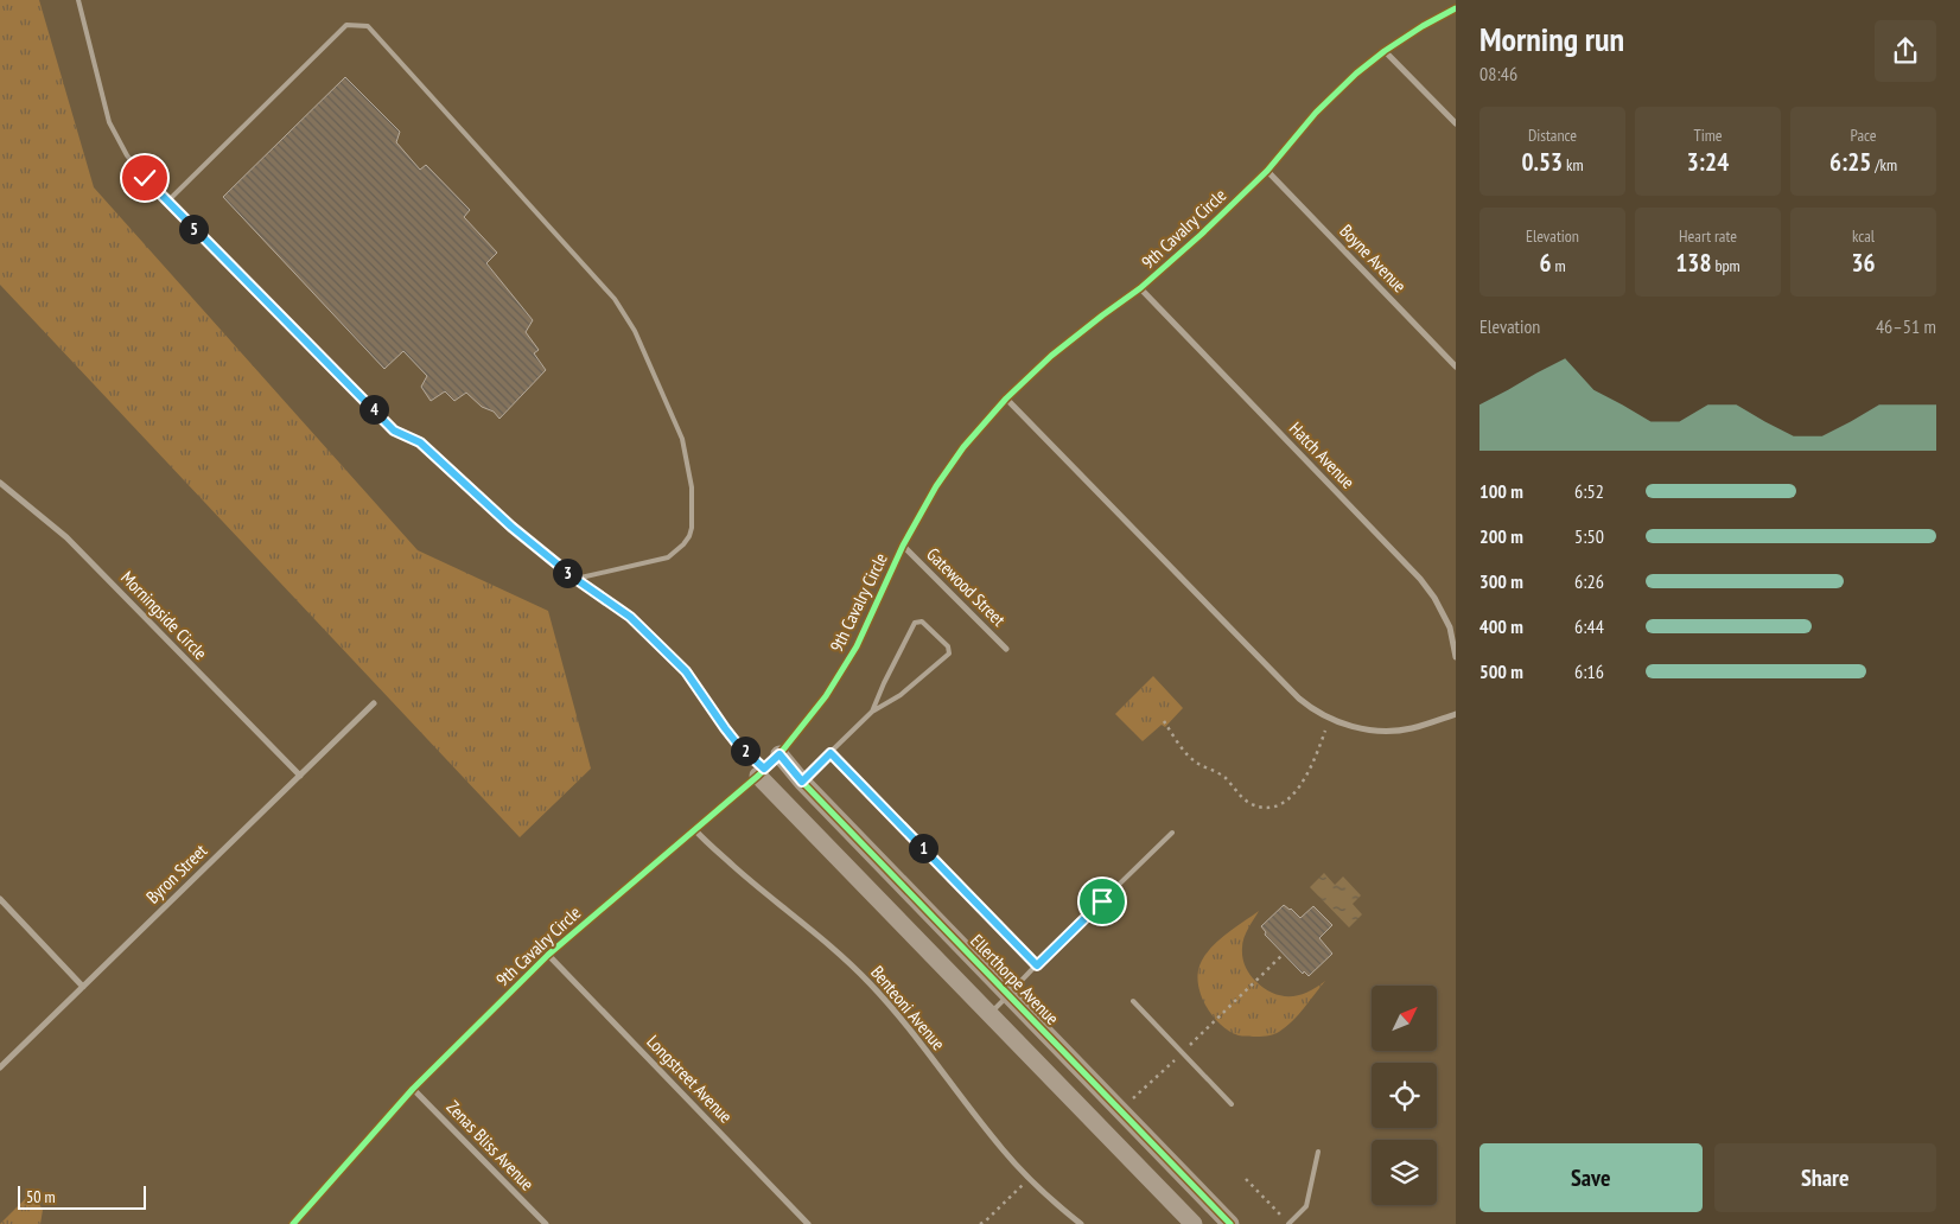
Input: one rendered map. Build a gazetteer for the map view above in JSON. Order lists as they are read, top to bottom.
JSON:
{
  "streets": {
    "street": [
      "9th Cavalry Circle",
      "Boyne Avenue",
      "Hatch Avenue",
      "Gatewood Street",
      "Morningside Circle",
      "Byron Street",
      "Ellerthorpe Avenue",
      "Benteoni Avenue",
      "Longstreet Avenue",
      "Zenas Bliss Avenue"
    ]
  },
  "crossings": [
    ["9th Cavalry Circle", "Boyne Avenue"],
    ["9th Cavalry Circle", "Hatch Avenue"],
    ["9th Cavalry Circle", "Gatewood Street"],
    ["9th Cavalry Circle", "Ellerthorpe Avenue"],
    ["9th Cavalry Circle", "Benteoni Avenue"],
    ["9th Cavalry Circle", "Longstreet Avenue"],
    ["9th Cavalry Circle", "Zenas Bliss Avenue"],
    ["Morningside Circle", "Byron Street"]
  ],
  "scale_bar": "50 m",
  "north": "top right",
  "page": {
    "heading": ["Morning run", "08:46"],
    "stats": [
      ["Distance", "0.53 km"],
      ["Time", "3:24"],
      ["Pace", "6:25 /km"],
      ["Elevation", "6 m"],
      ["Heart rate", "138 bpm"],
      ["kcal", "36"]
    ],
    "pins": [
      "5",
      "4",
      "3",
      "2",
      "1"
    ],
    "chart": ["Elevation", "46–51 m"],
    "list": [
      {
        "name": "100 m",
        "note": "6:52"
      },
      {
        "name": "200 m",
        "note": "5:50"
      },
      {
        "name": "300 m",
        "note": "6:26"
      },
      {
        "name": "400 m",
        "note": "6:44"
      },
      {
        "name": "500 m",
        "note": "6:16"
      }
    ],
    "buttons": ["Save", "Share"],
    "scale": "50 m"
  }
}
